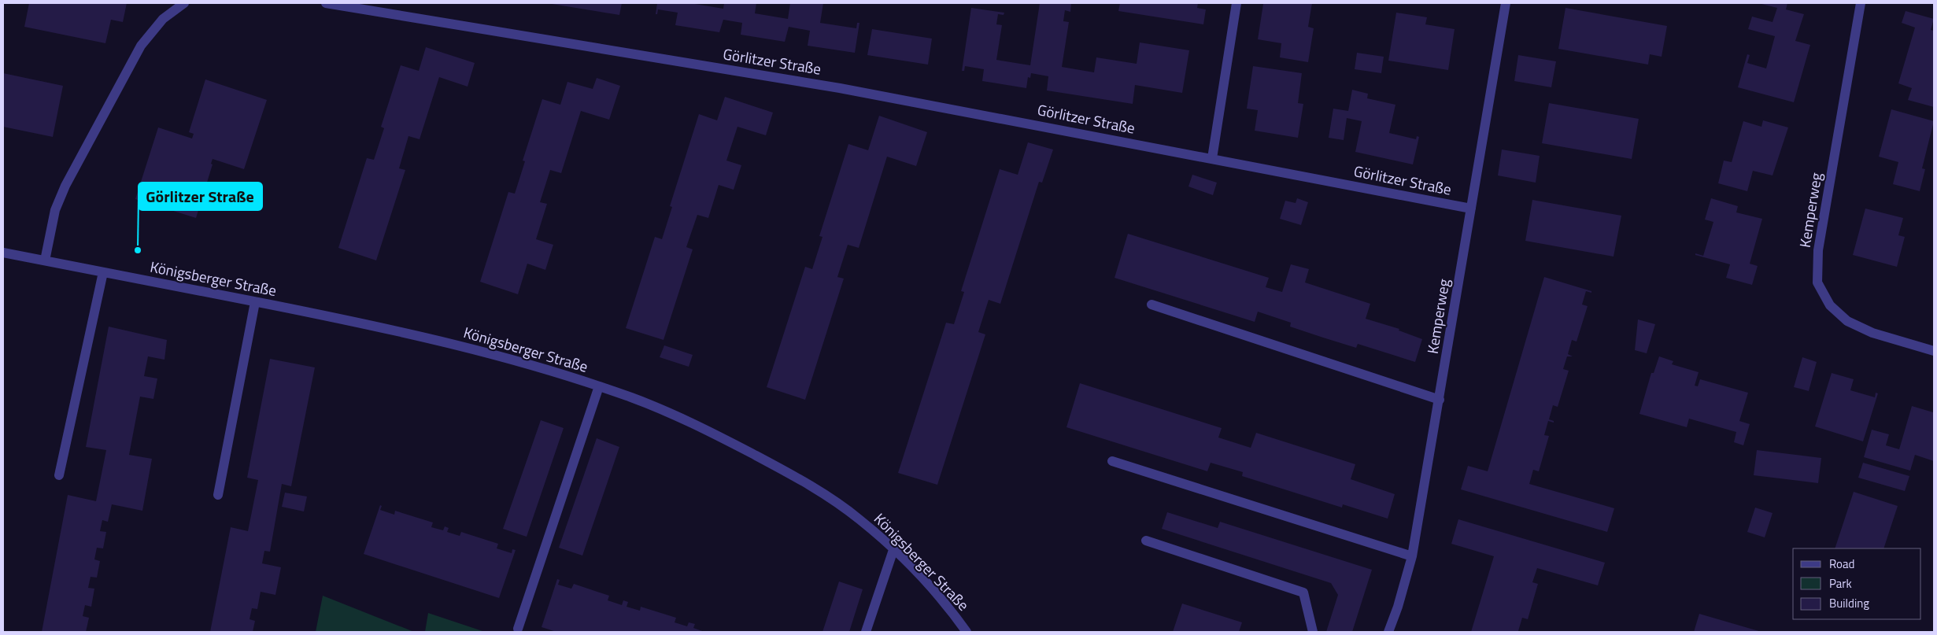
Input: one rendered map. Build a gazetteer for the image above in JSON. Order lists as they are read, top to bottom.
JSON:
{
  "streets": {
    "street": ["Görlitzer Straße", "Kemperweg", "Königsberger Straße"]
  },
  "crossings": [
    ["Görlitzer Straße", "Kemperweg"]
  ],
  "places": ["Görlitzer Straße"],
  "legend": ["Road", "Park", "Building"]
}
